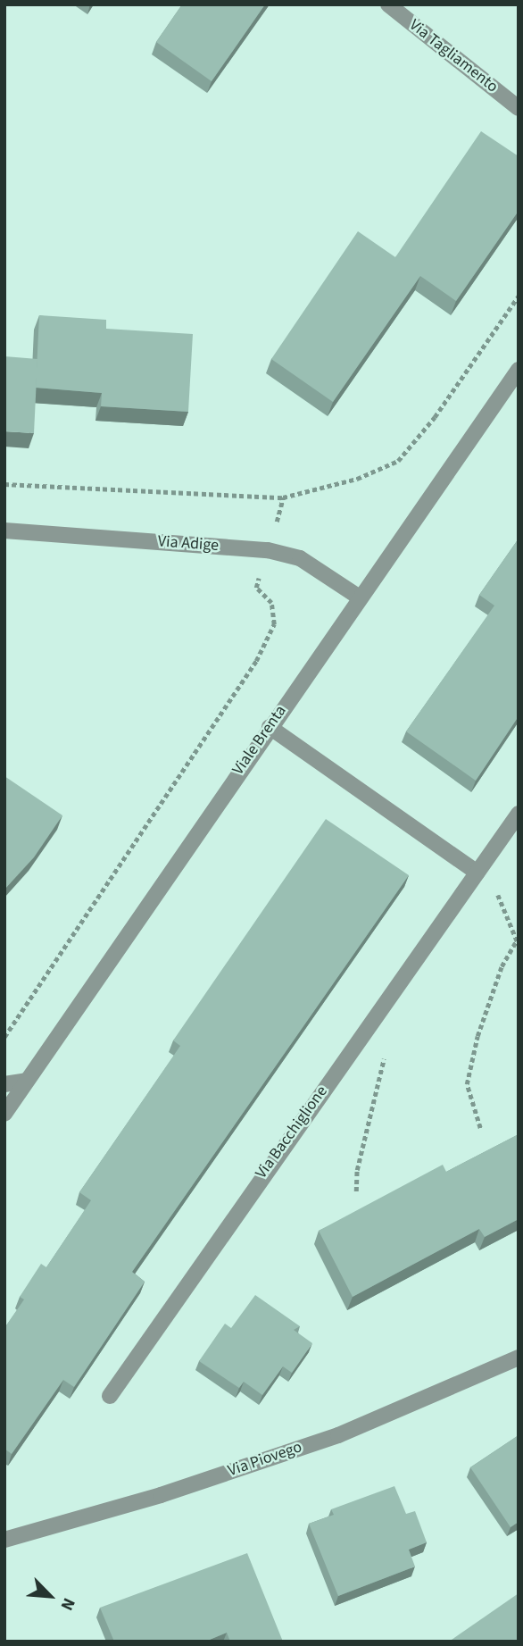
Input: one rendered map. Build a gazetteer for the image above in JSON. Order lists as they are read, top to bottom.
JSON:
{
  "streets": {
    "street": [
      "Via Tagliamento",
      "Via Adige",
      "Viale Brenta",
      "Via Bacchiglione",
      "Via Piovego"
    ]
  },
  "crossings": [
    ["Via Adige", "Viale Brenta"]
  ],
  "north": "bottom right"
}
